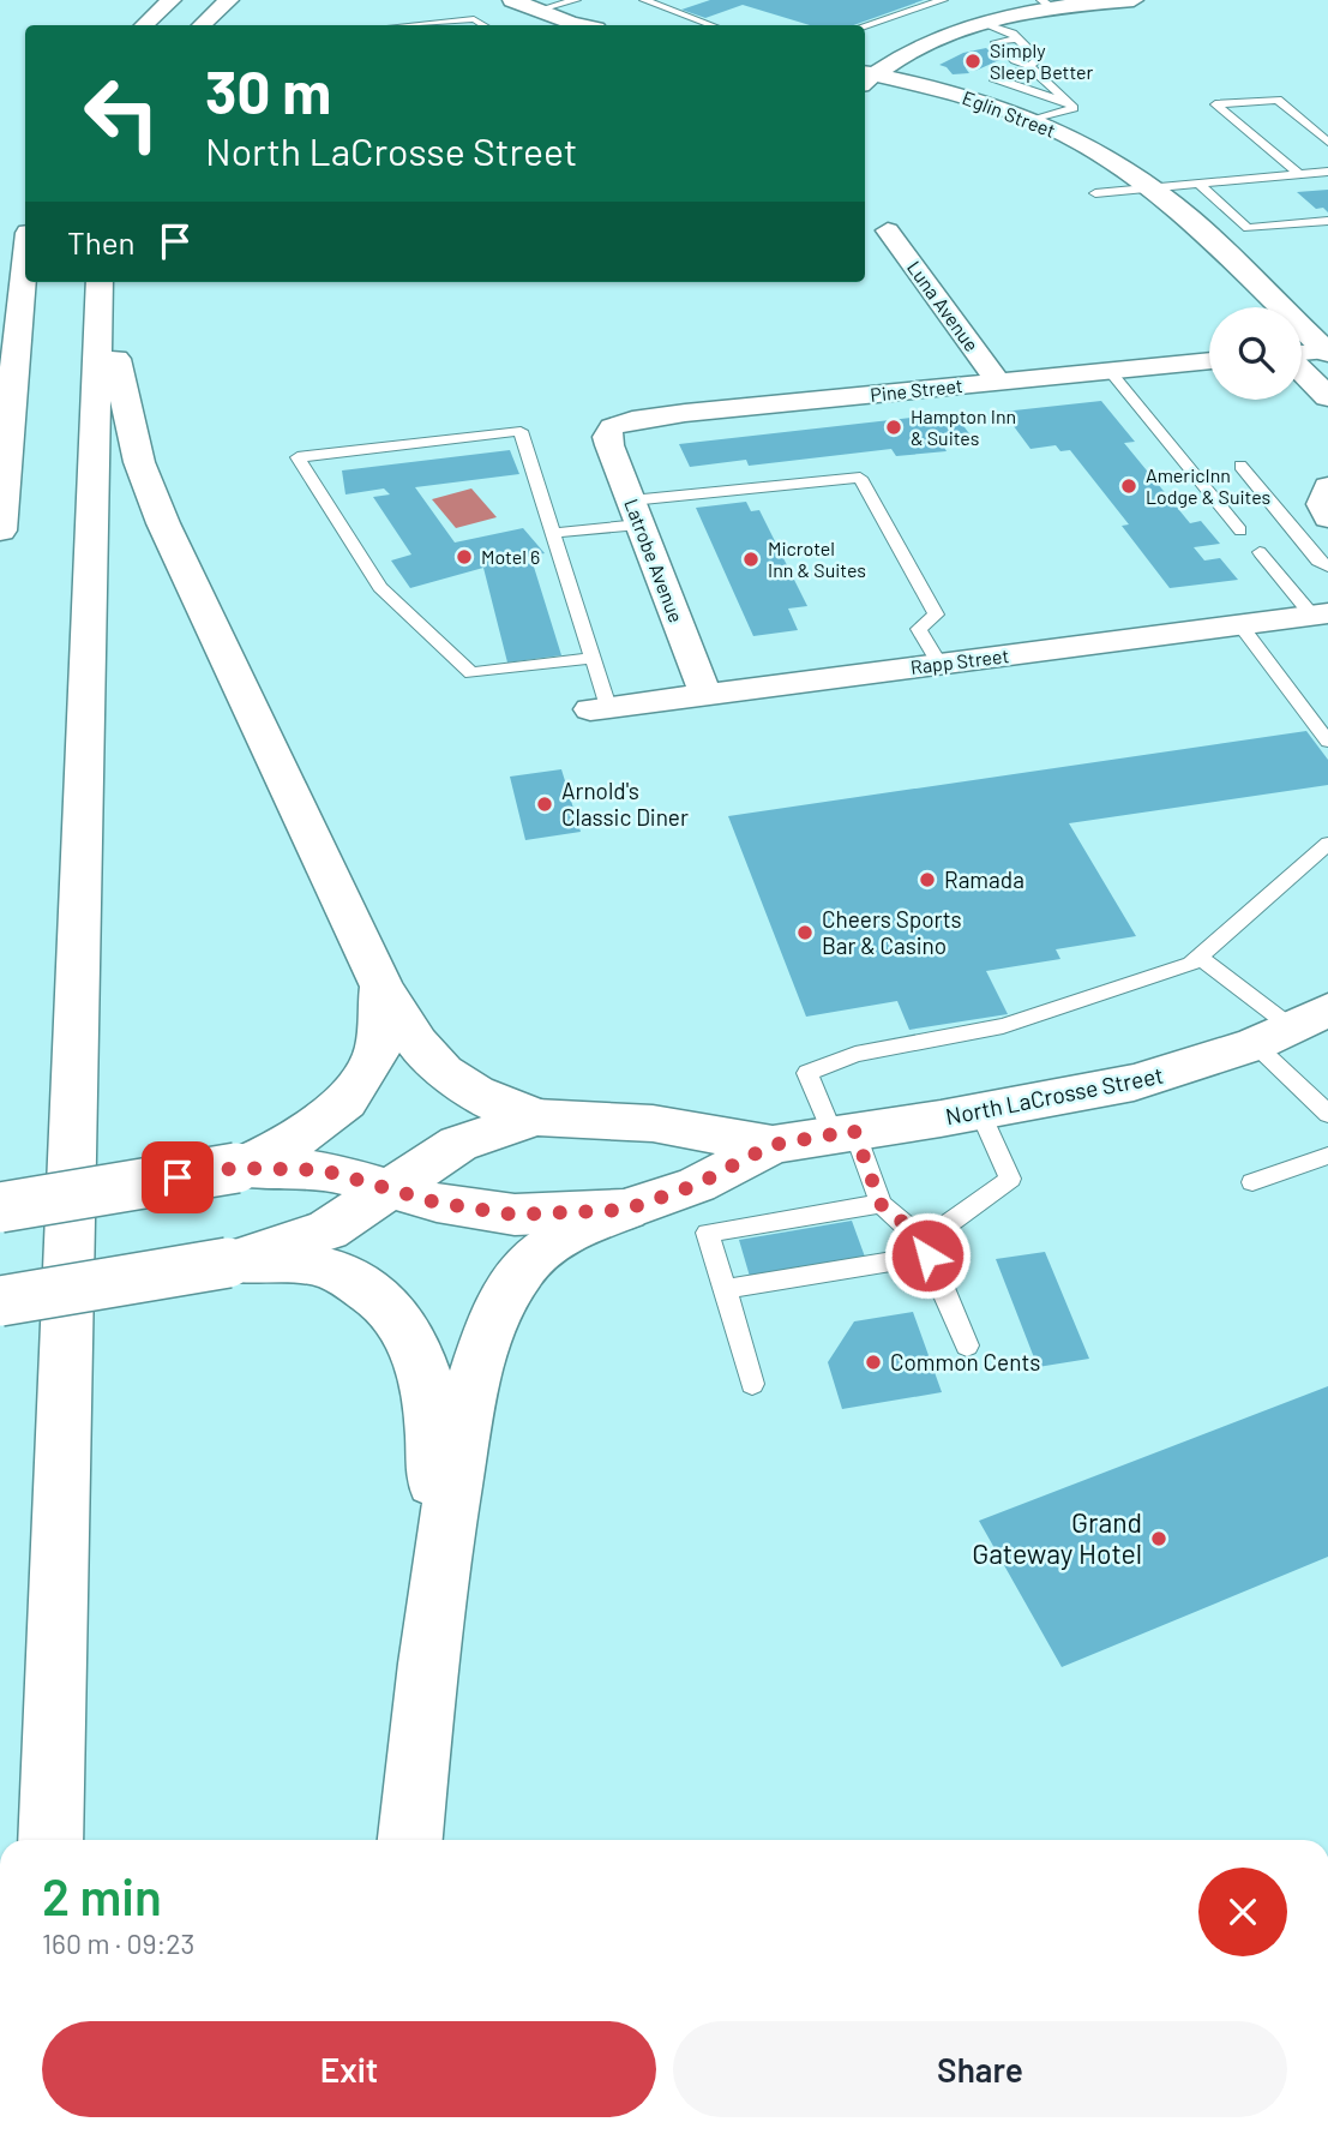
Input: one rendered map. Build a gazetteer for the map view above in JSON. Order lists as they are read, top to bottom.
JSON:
{
  "streets": {
    "main road": ["Eglin Street", "North LaCrosse Street"],
    "street": [
      "Luna Avenue",
      "Pine Street",
      "Latrobe Avenue",
      "Rapp Street"
    ]
  },
  "crossings": [
    ["Luna Avenue", "Pine Street"],
    ["Pine Street", "Latrobe Avenue"],
    ["Latrobe Avenue", "Rapp Street"]
  ],
  "places": [
    "Simply Sleep Better",
    "Hampton Inn & Suites",
    "AmericInn Lodge & Suites",
    "Motel 6",
    "Microtel Inn & Suites",
    "Arnold's Classic Diner",
    "Ramada",
    "Cheers Sports Bar & Casino",
    "Common Cents",
    "Grand Gateway Hotel"
  ],
  "page": {
    "turn": ["30 m", "North LaCrosse Street"],
    "then": "Then",
    "heading": ["2 min", "160 m · 09:23"],
    "buttons": ["Exit", "Share"]
  }
}
